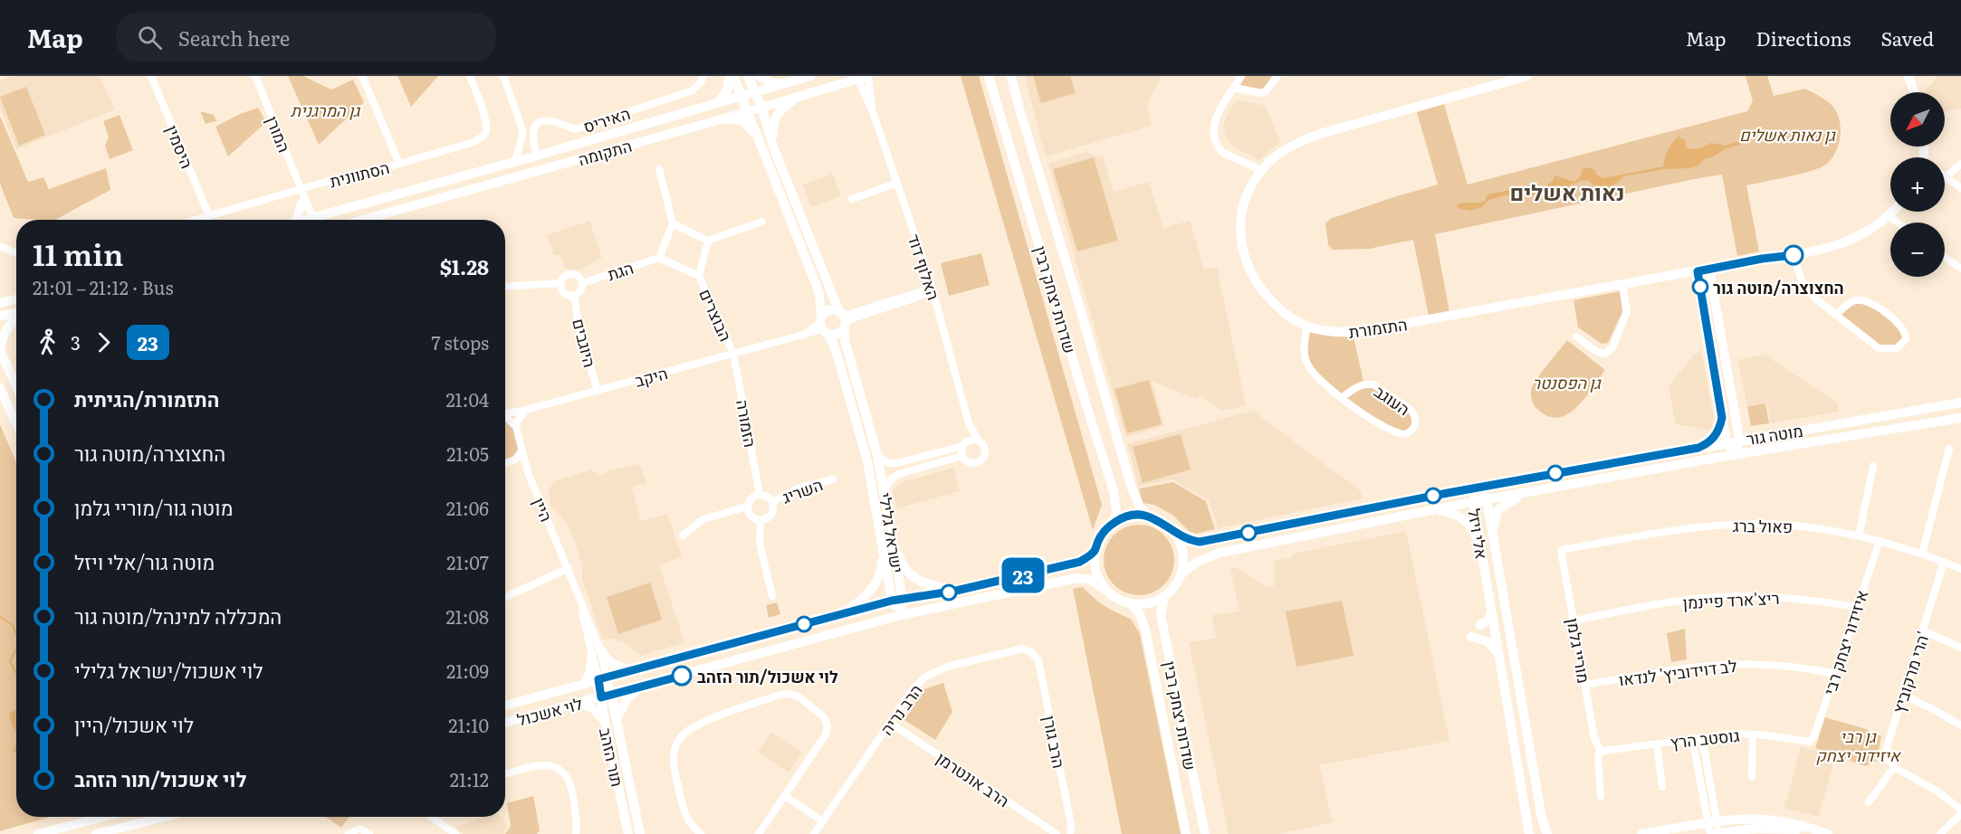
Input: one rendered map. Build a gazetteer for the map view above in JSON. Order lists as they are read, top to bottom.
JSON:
{
  "streets": {
    "street": [
      "האיריס",
      "המורן",
      "היסמין",
      "התקומה",
      "הסתוונית",
      "האלוף דוד",
      "הגת",
      "שדרות יצחק רבין",
      "הבוצרים",
      "התזמורת",
      "היוגבים",
      "היקב",
      "העוגב",
      "הזמורה",
      "מוטה גור",
      "השריג",
      "היין",
      "פאול ברג",
      "ישראל גלילי",
      "אלי ויזל",
      "ריצ'ארד פיינמן",
      "איזידור יצחק רבי",
      "מוריי גלמן",
      "לב דוידוביץ' לנדאו",
      "הרי מרקוביץ'",
      "הרב נריה",
      "לוי אשכול",
      "גוסטב הרץ",
      "הרב גורן",
      "תור הזהב",
      "הרב אונטרמן"
    ]
  },
  "crossings": [
    ["האיריס", "התקומה"],
    ["המורן", "הסתוונית"],
    ["היסמין", "הסתוונית"],
    ["התקומה", "האלוף דוד"],
    ["התקומה", "ישראל גלילי"],
    ["הגת", "היוגבים"],
    ["שדרות יצחק רבין", "מוטה גור"],
    ["שדרות יצחק רבין", "לוי אשכול"],
    ["הבוצרים", "היקב"],
    ["הבוצרים", "הזמורה"],
    ["התזמורת", "העוגב"],
    ["היוגבים", "היקב"],
    ["היקב", "הזמורה"],
    ["היקב", "ישראל גלילי"],
    ["הזמורה", "השריג"],
    ["מוטה גור", "אלי ויזל"],
    ["מוטה גור", "לוי אשכול"],
    ["היין", "לוי אשכול"],
    ["היין", "תור הזהב"],
    ["פאול ברג", "איזידור יצחק רבי"],
    ["פאול ברג", "מוריי גלמן"],
    ["פאול ברג", "הרי מרקוביץ'"],
    ["ישראל גלילי", "לוי אשכול"],
    ["ריצ'ארד פיינמן", "איזידור יצחק רבי"],
    ["ריצ'ארד פיינמן", "מוריי גלמן"],
    ["איזידור יצחק רבי", "לב דוידוביץ' לנדאו"],
    ["איזידור יצחק רבי", "גוסטב הרץ"],
    ["מוריי גלמן", "לב דוידוביץ' לנדאו"],
    ["מוריי גלמן", "גוסטב הרץ"],
    ["הרב נריה", "הרב גורן"],
    ["הרב נריה", "הרב אונטרמן"],
    ["לוי אשכול", "תור הזהב"]
  ],
  "districts": ["נאות אשלים"],
  "parks": [
    "גן המרגנית",
    "גן נאות אשלים",
    "גן הפסנטר",
    "גן רבי איזידור יצחק"
  ],
  "places": ["החצוצרה/מוטה גור", "לוי אשכול/תור הזהב"],
  "lines": ["bus line 23"],
  "north": "bottom left",
  "page": {
    "header": "Map",
    "search": "Search here",
    "nav": ["Map", "Directions", "Saved"],
    "on_map": "23",
    "map_buttons": ["+", "−"],
    "heading": ["11 min", "21:01 – 21:12 · Bus", "$1.28"],
    "legs": ["3", "23", "7 stops"],
    "list": [
      {
        "name": "התזמורת/הגיתית",
        "value": "21:04"
      },
      {
        "name": "החצוצרה/מוטה גור",
        "value": "21:05"
      },
      {
        "name": "מוטה גור/מוריי גלמן",
        "value": "21:06"
      },
      {
        "name": "מוטה גור/אלי ויזל",
        "value": "21:07"
      },
      {
        "name": "המכללה למינהל/מוטה גור",
        "value": "21:08"
      },
      {
        "name": "לוי אשכול/ישראל גלילי",
        "value": "21:09"
      },
      {
        "name": "לוי אשכול/היין",
        "value": "21:10"
      },
      {
        "name": "לוי אשכול/תור הזהב",
        "value": "21:12"
      }
    ]
  }
}
